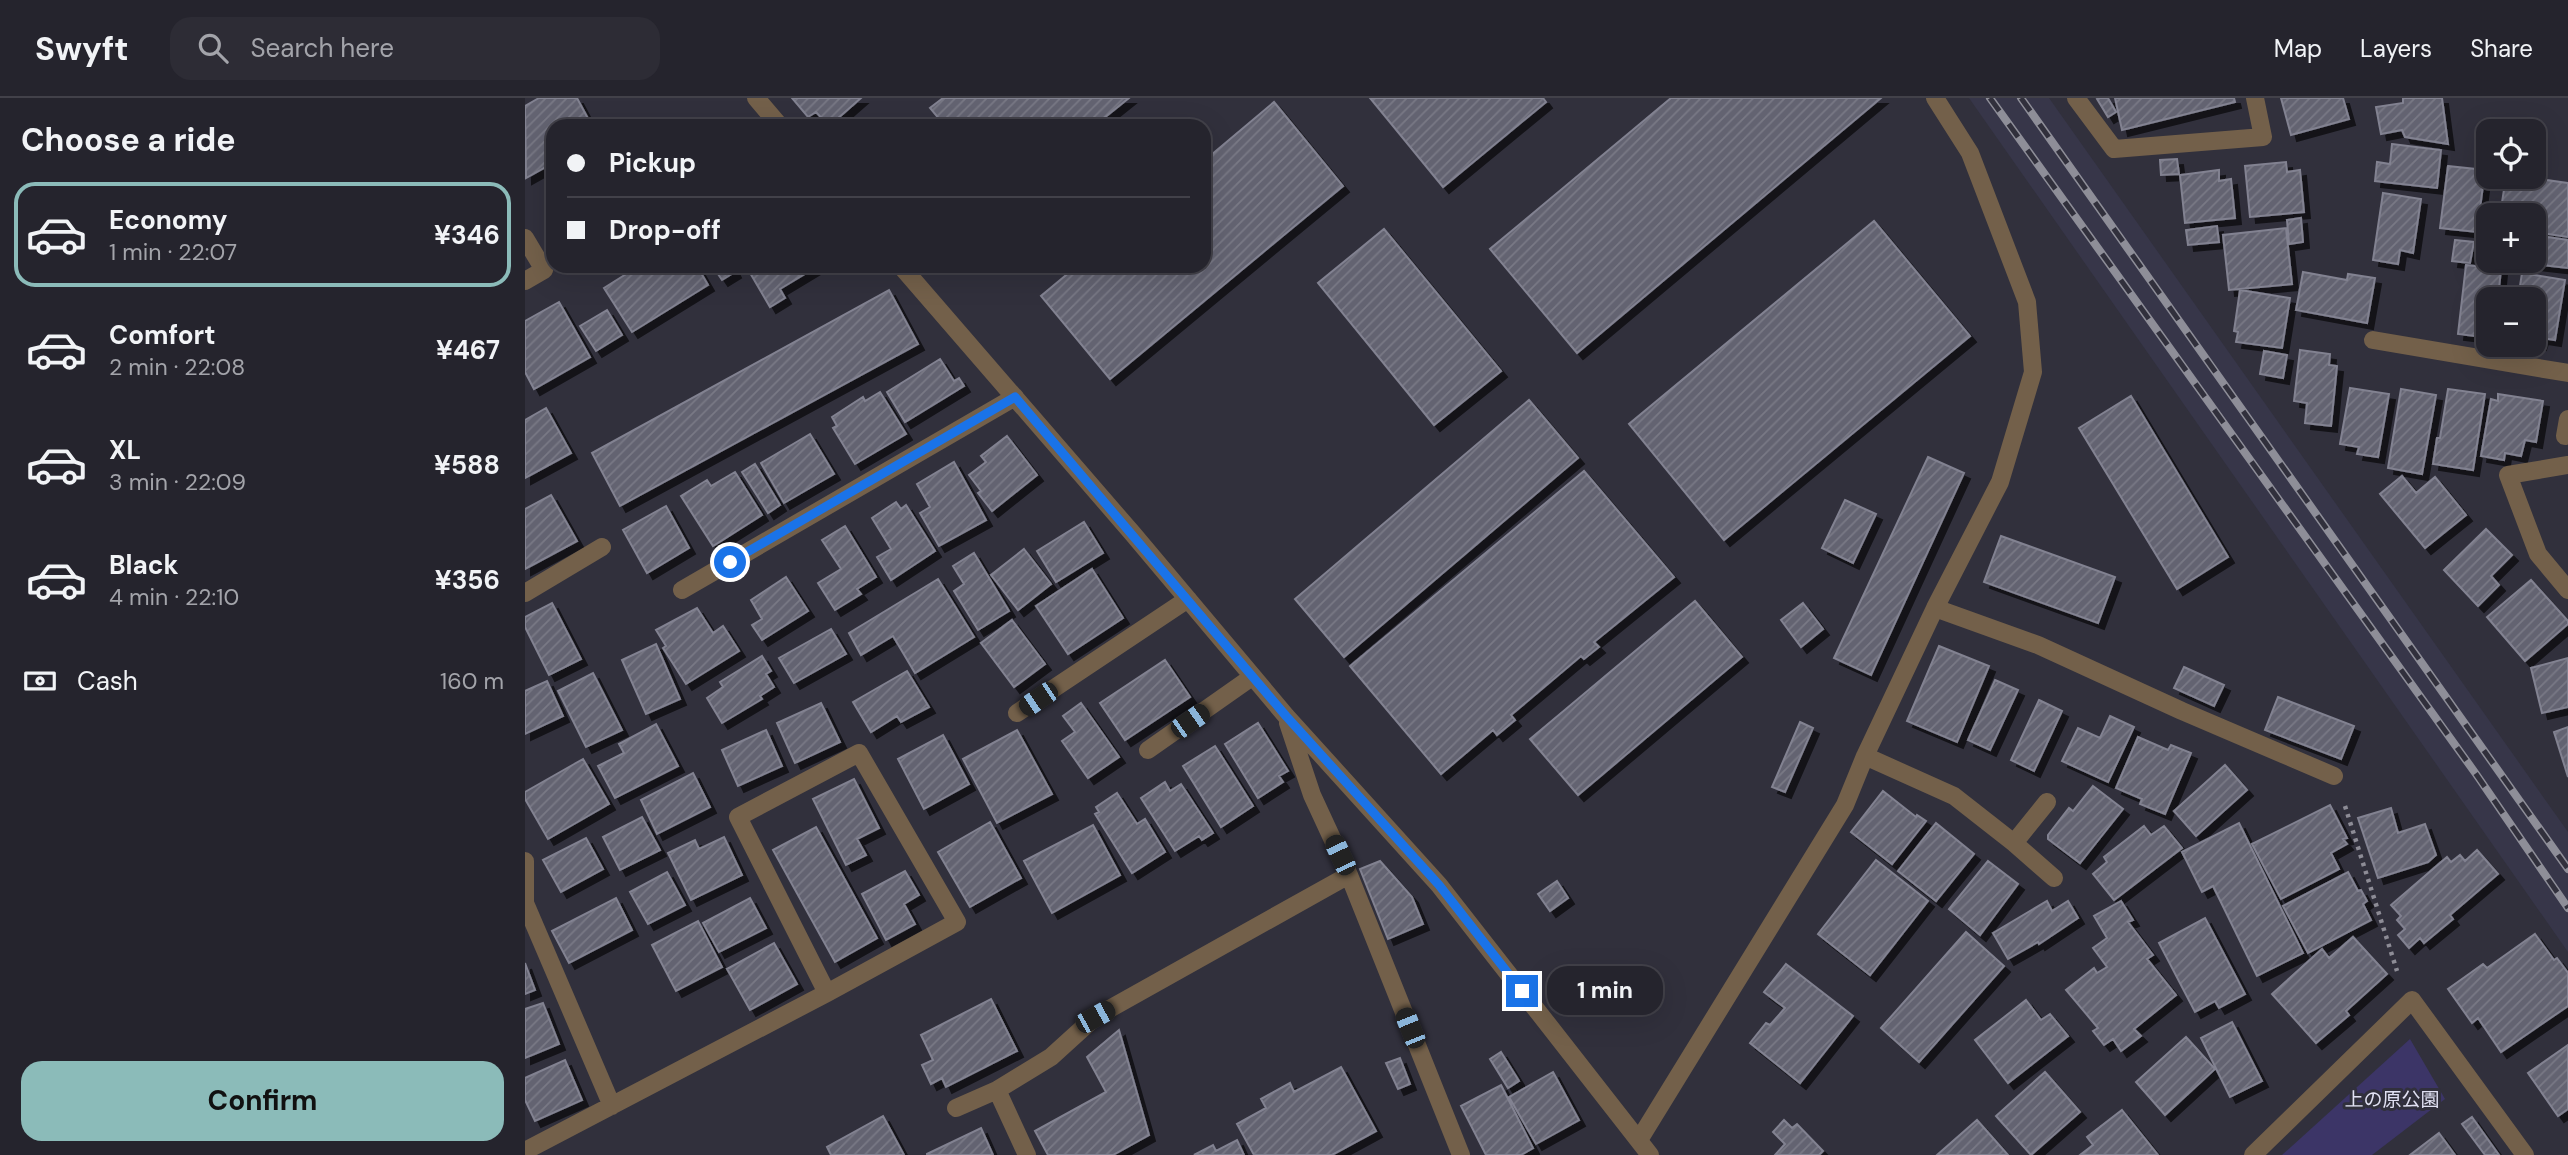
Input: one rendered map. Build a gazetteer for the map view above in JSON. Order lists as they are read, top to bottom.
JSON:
{
  "parks": ["上の原公園"],
  "page": {
    "header": "Swyft",
    "search": "Search here",
    "nav": ["Map", "Layers", "Share"],
    "heading": "Choose a ride",
    "map_buttons": ["+", "−"],
    "banner": ["Pickup", "Drop-off"],
    "list": [
      {
        "name": "Economy",
        "note": "1 min · 22:07",
        "value": "¥346"
      },
      {
        "name": "Comfort",
        "note": "2 min · 22:08",
        "value": "¥467"
      },
      {
        "name": "XL",
        "note": "3 min · 22:09",
        "value": "¥588"
      },
      {
        "name": "Black",
        "note": "4 min · 22:10",
        "value": "¥356"
      }
    ],
    "pay": ["Cash", "160 m"],
    "bubble": "1 min",
    "buttons": "Confirm"
  }
}
